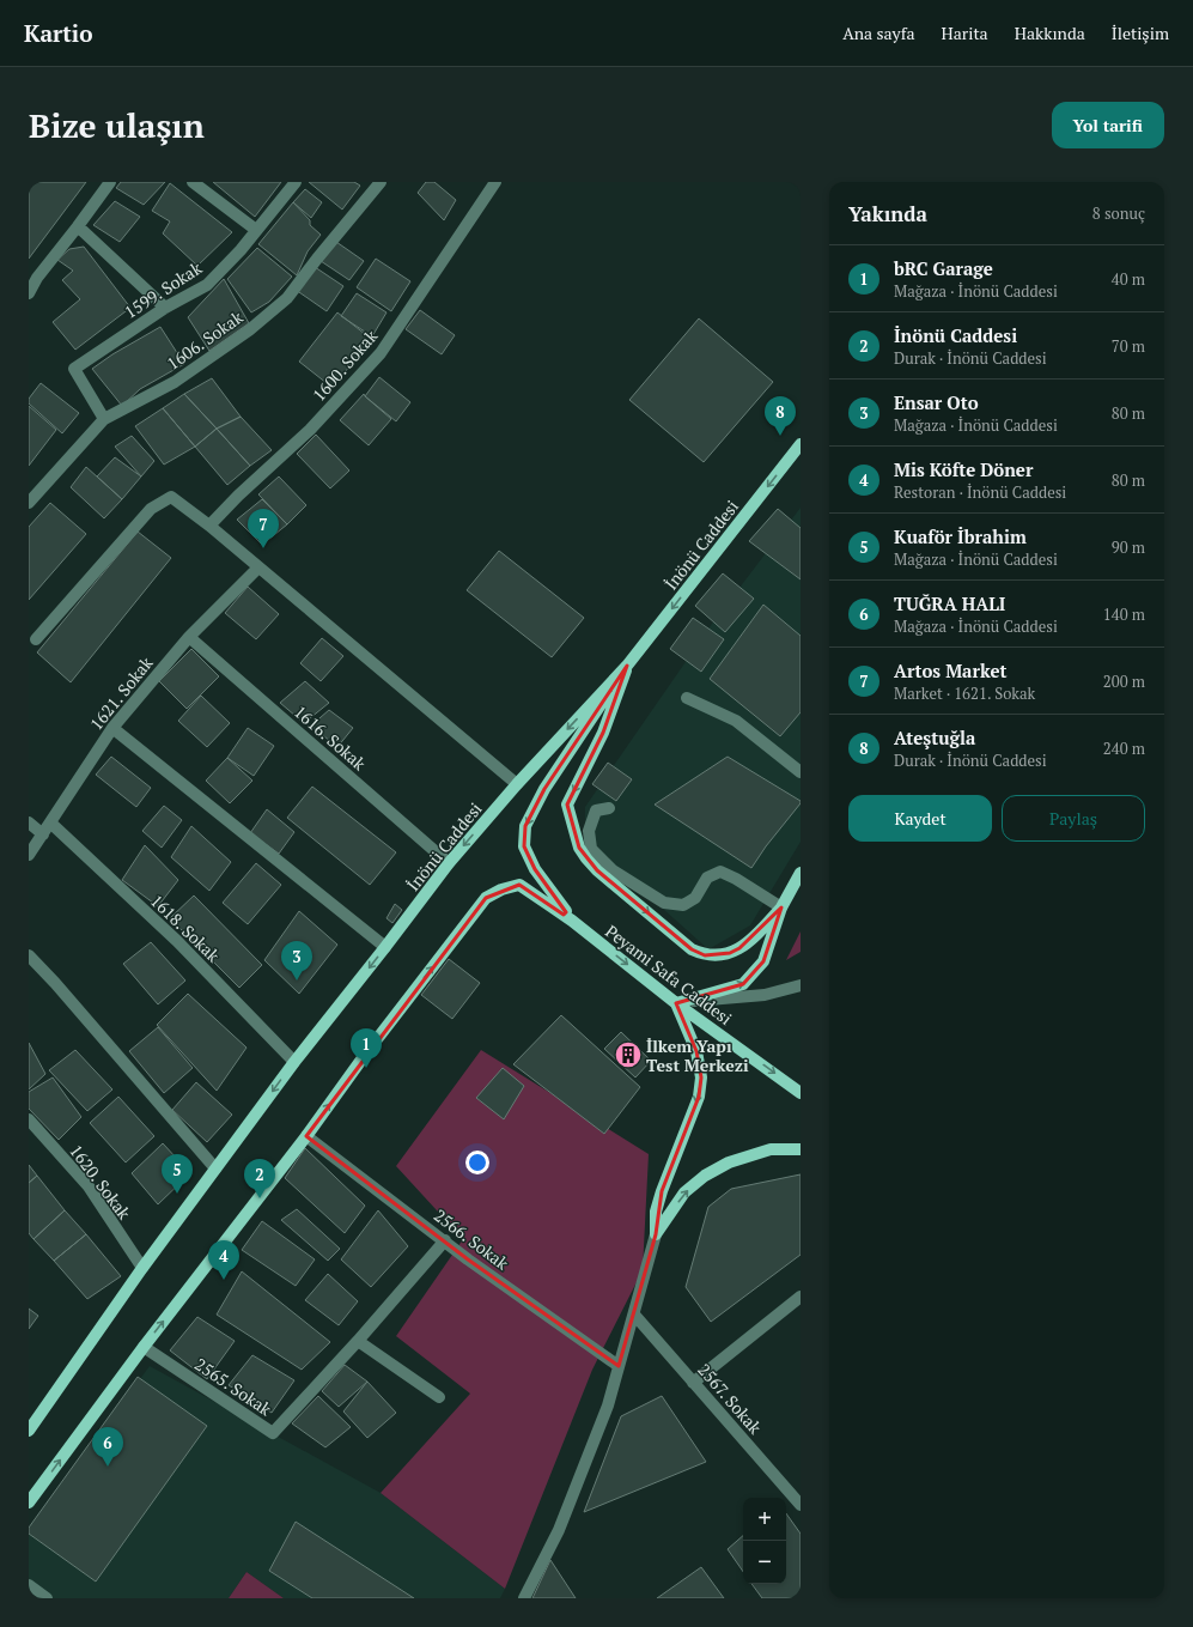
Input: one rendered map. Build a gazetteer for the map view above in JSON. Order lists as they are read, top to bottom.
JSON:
{
  "streets": {
    "main road": ["İnönü Caddesi", "Peyami Safa Caddesi"],
    "street": [
      "1599. Sokak",
      "1606. Sokak",
      "1600. Sokak",
      "1621. Sokak",
      "1616. Sokak",
      "1618. Sokak",
      "1620. Sokak",
      "2566. Sokak",
      "2565. Sokak",
      "2567. Sokak"
    ]
  },
  "crossings": [
    ["1599. Sokak", "1606. Sokak"],
    ["İnönü Caddesi", "1616. Sokak"],
    ["İnönü Caddesi", "1618. Sokak"],
    ["İnönü Caddesi", "1620. Sokak"],
    ["1621. Sokak", "1616. Sokak"],
    ["1621. Sokak", "1618. Sokak"],
    ["2566. Sokak", "2565. Sokak"]
  ],
  "one_way": ["Peyami Safa Caddesi"],
  "places": {
    "building": ["İlkem Yapı Test Merkezi"]
  },
  "page": {
    "header": "Kartio",
    "nav": [
      "Ana sayfa",
      "Harita",
      "Hakkında",
      "İletişim"
    ],
    "buttons": [
      "Yol tarifi",
      ["Kaydet", "Paylaş"]
    ],
    "title": "Bize ulaşın",
    "heading": ["Yakında", "8 sonuç"],
    "list": [
      {
        "mark": "1",
        "name": "bRC Garage",
        "note": "Mağaza · İnönü Caddesi",
        "value": "40 m"
      },
      {
        "mark": "2",
        "name": "İnönü Caddesi",
        "note": "Durak · İnönü Caddesi",
        "value": "70 m"
      },
      {
        "mark": "3",
        "name": "Ensar Oto",
        "note": "Mağaza · İnönü Caddesi",
        "value": "80 m"
      },
      {
        "mark": "4",
        "name": "Mis Köfte Döner",
        "note": "Restoran · İnönü Caddesi",
        "value": "80 m"
      },
      {
        "mark": "5",
        "name": "Kuaför İbrahim",
        "note": "Mağaza · İnönü Caddesi",
        "value": "90 m"
      },
      {
        "mark": "6",
        "name": "TUĞRA HALI",
        "note": "Mağaza · İnönü Caddesi",
        "value": "140 m"
      },
      {
        "mark": "7",
        "name": "Artos Market",
        "note": "Market · 1621. Sokak",
        "value": "200 m"
      },
      {
        "mark": "8",
        "name": "Ateştuğla",
        "note": "Durak · İnönü Caddesi",
        "value": "240 m"
      }
    ],
    "pins": [
      "8",
      "7",
      "3",
      "1",
      "5",
      "2",
      "4",
      "6"
    ],
    "map_buttons": ["+", "−"]
  }
}
